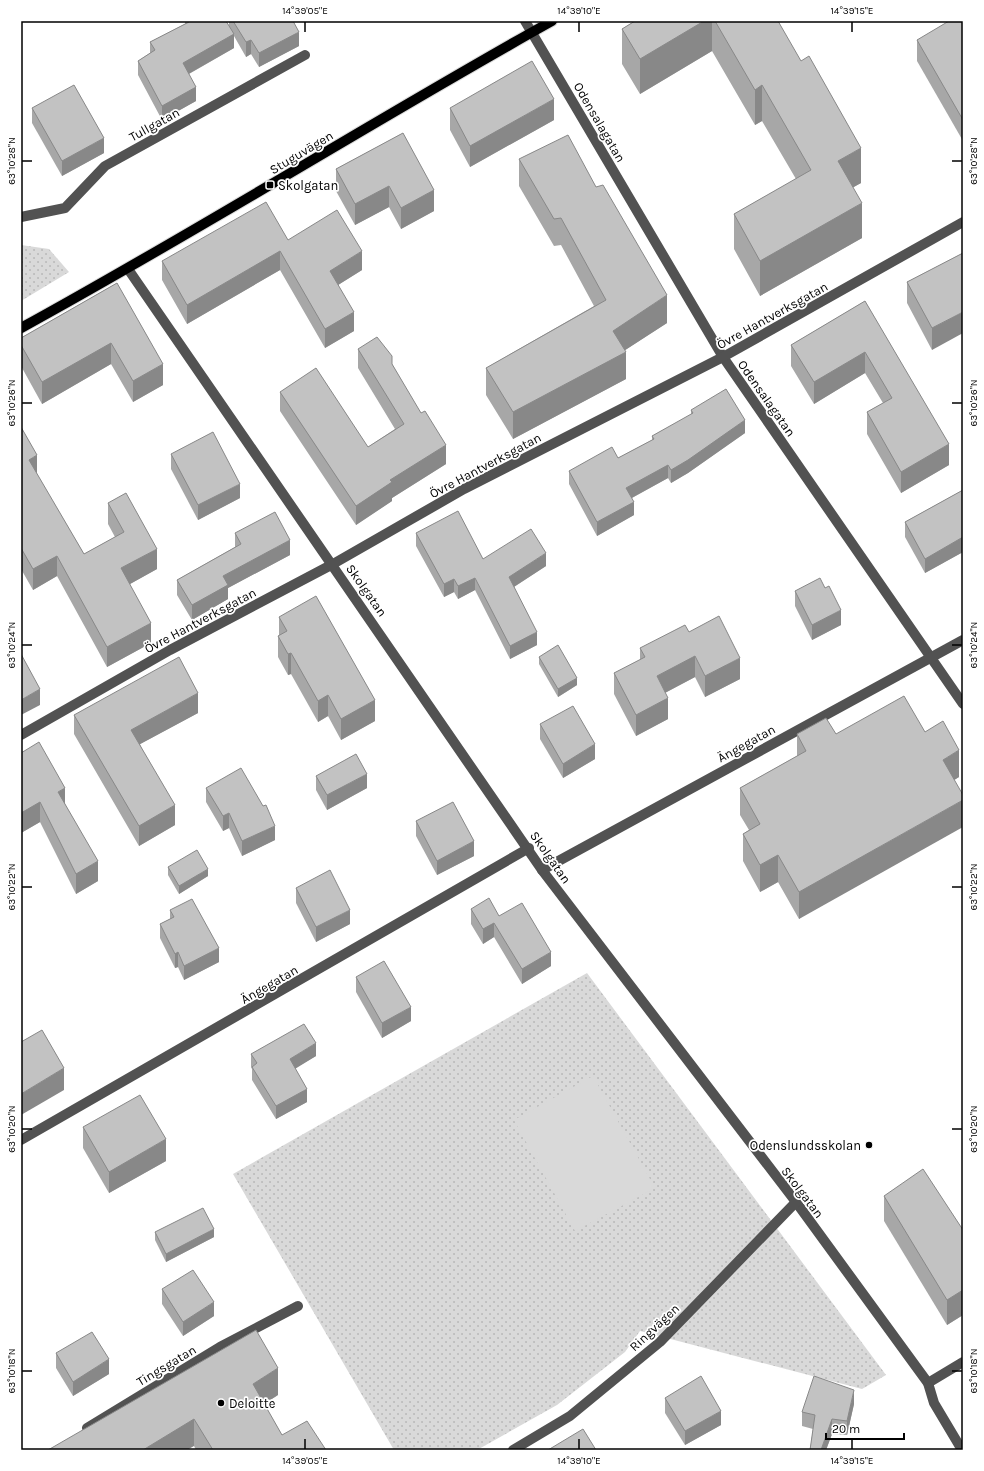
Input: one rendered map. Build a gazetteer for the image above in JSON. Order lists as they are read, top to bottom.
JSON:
{
  "streets": {
    "main road": ["Stuguvägen"],
    "street": [
      "Odensalagatan",
      "Tullgatan",
      "Övre Hantverksgatan",
      "Skolgatan",
      "Ängegatan",
      "Ringvägen",
      "Tingsgatan"
    ]
  },
  "crossings": [
    ["Odensalagatan", "Stuguvägen"],
    ["Odensalagatan", "Övre Hantverksgatan"],
    ["Odensalagatan", "Ängegatan"],
    ["Stuguvägen", "Skolgatan"],
    ["Övre Hantverksgatan", "Skolgatan"],
    ["Skolgatan", "Ängegatan"],
    ["Skolgatan", "Ringvägen"]
  ],
  "places": {
    "transit": ["Skolgatan"],
    "other": ["Odenslundsskolan", "Deloitte"]
  },
  "scale_bar": "20 m",
  "coordinates": [
    "14°39'05\"E",
    "14°39'10\"E",
    "14°39'15\"E",
    "63°10'28\"N",
    "63°10'26\"N",
    "63°10'24\"N",
    "63°10'22\"N",
    "63°10'20\"N",
    "63°10'18\"N"
  ]
}
